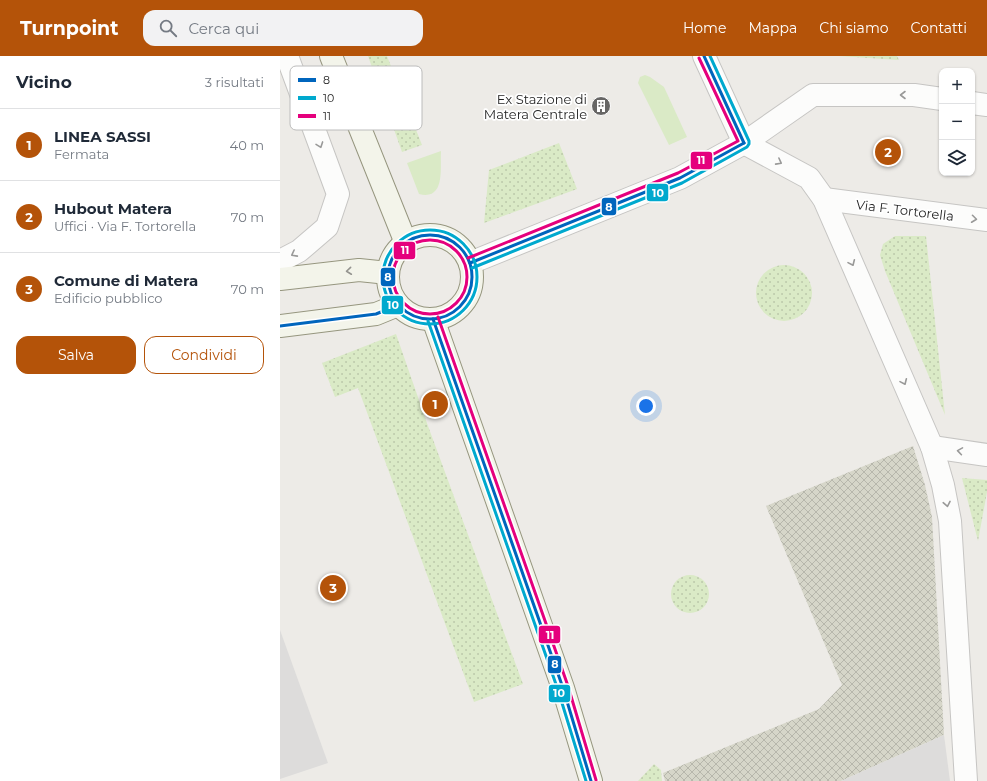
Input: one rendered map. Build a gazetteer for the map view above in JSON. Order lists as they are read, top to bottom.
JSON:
{
  "streets": {
    "street": ["Via F. Tortorella"]
  },
  "one_way": ["Via F. Tortorella"],
  "places": {
    "building": ["Ex Stazione di Matera Centrale"]
  },
  "lines": ["transit line 8", "transit line 10", "transit line 11"],
  "legend": ["8", "10", "11"],
  "page": {
    "header": "Turnpoint",
    "search": "Cerca qui",
    "nav": [
      "Home",
      "Mappa",
      "Chi siamo",
      "Contatti"
    ],
    "heading": ["Vicino", "3 risultati"],
    "map_buttons": ["+", "−"],
    "list": [
      {
        "mark": "1",
        "name": "LINEA SASSI",
        "note": "Fermata",
        "value": "40 m"
      },
      {
        "mark": "2",
        "name": "Hubout Matera",
        "note": "Uffici · Via F. Tortorella",
        "value": "70 m"
      },
      {
        "mark": "3",
        "name": "Comune di Matera",
        "note": "Edificio pubblico",
        "value": "70 m"
      }
    ],
    "pins": ["2", "1", "3"],
    "buttons": ["Salva", "Condividi"]
  }
}
